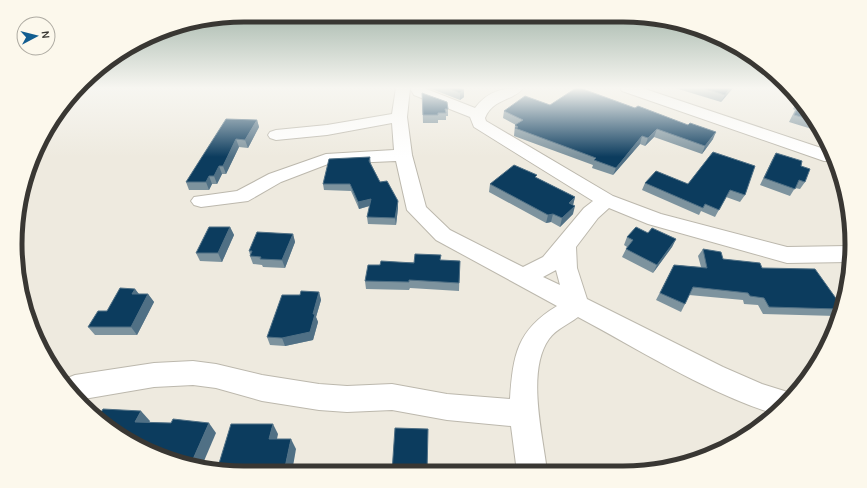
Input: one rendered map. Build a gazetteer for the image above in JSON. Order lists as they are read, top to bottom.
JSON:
{
  "north": "right"
}
